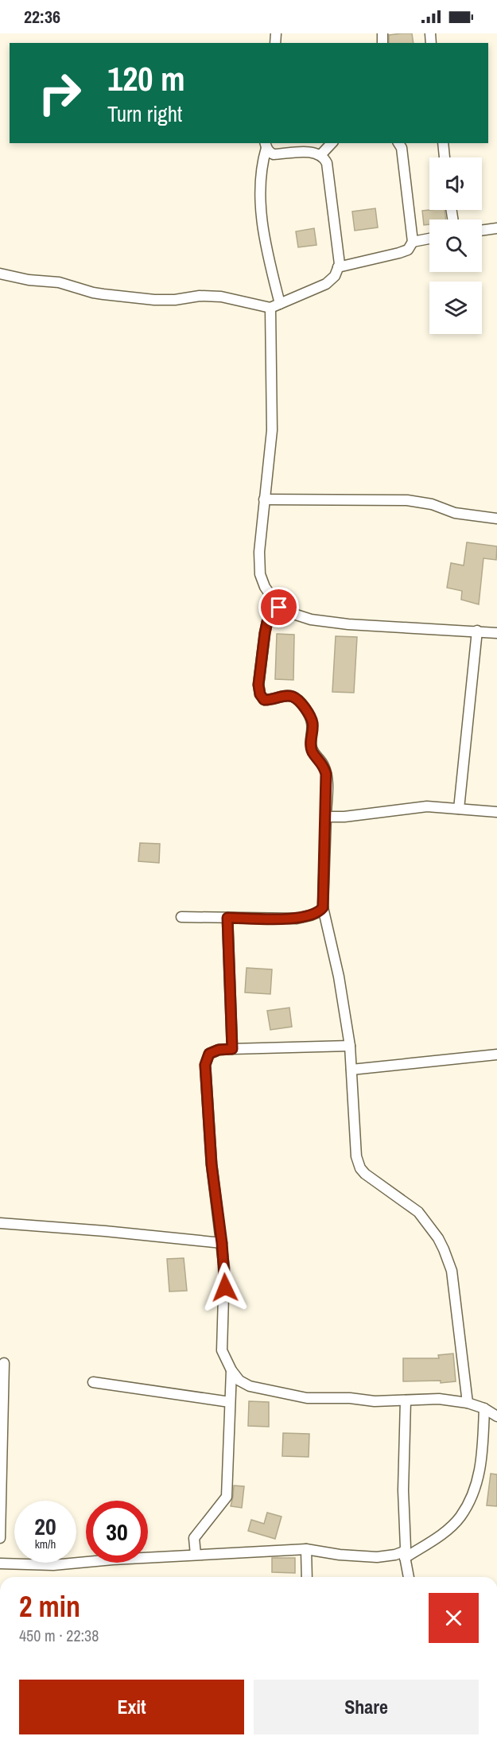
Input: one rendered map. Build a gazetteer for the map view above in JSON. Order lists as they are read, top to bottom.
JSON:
{
  "page": {
    "status": "22:36",
    "turn": ["120 m", "Turn right"],
    "speed": "20 km/h",
    "limit": "30",
    "heading": ["2 min", "450 m · 22:38"],
    "buttons": ["Exit", "Share"]
  }
}
